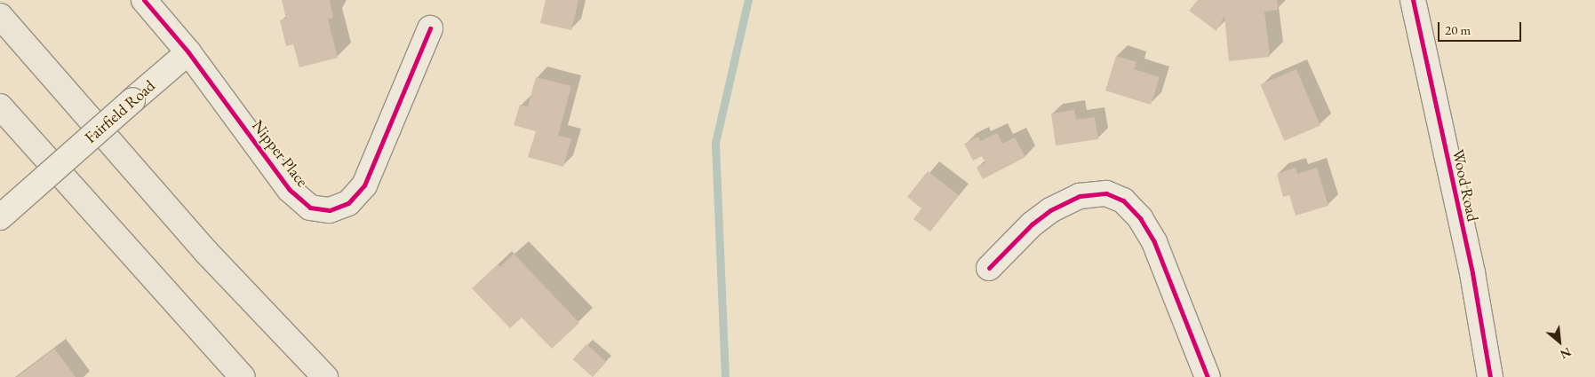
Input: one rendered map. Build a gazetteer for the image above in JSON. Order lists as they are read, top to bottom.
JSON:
{
  "streets": {
    "street": ["Fairfield Road", "Nipper Place", "Wood Road"]
  },
  "crossings": [
    ["Fairfield Road", "Nipper Place"]
  ],
  "scale_bar": "20 m",
  "north": "bottom right"
}
